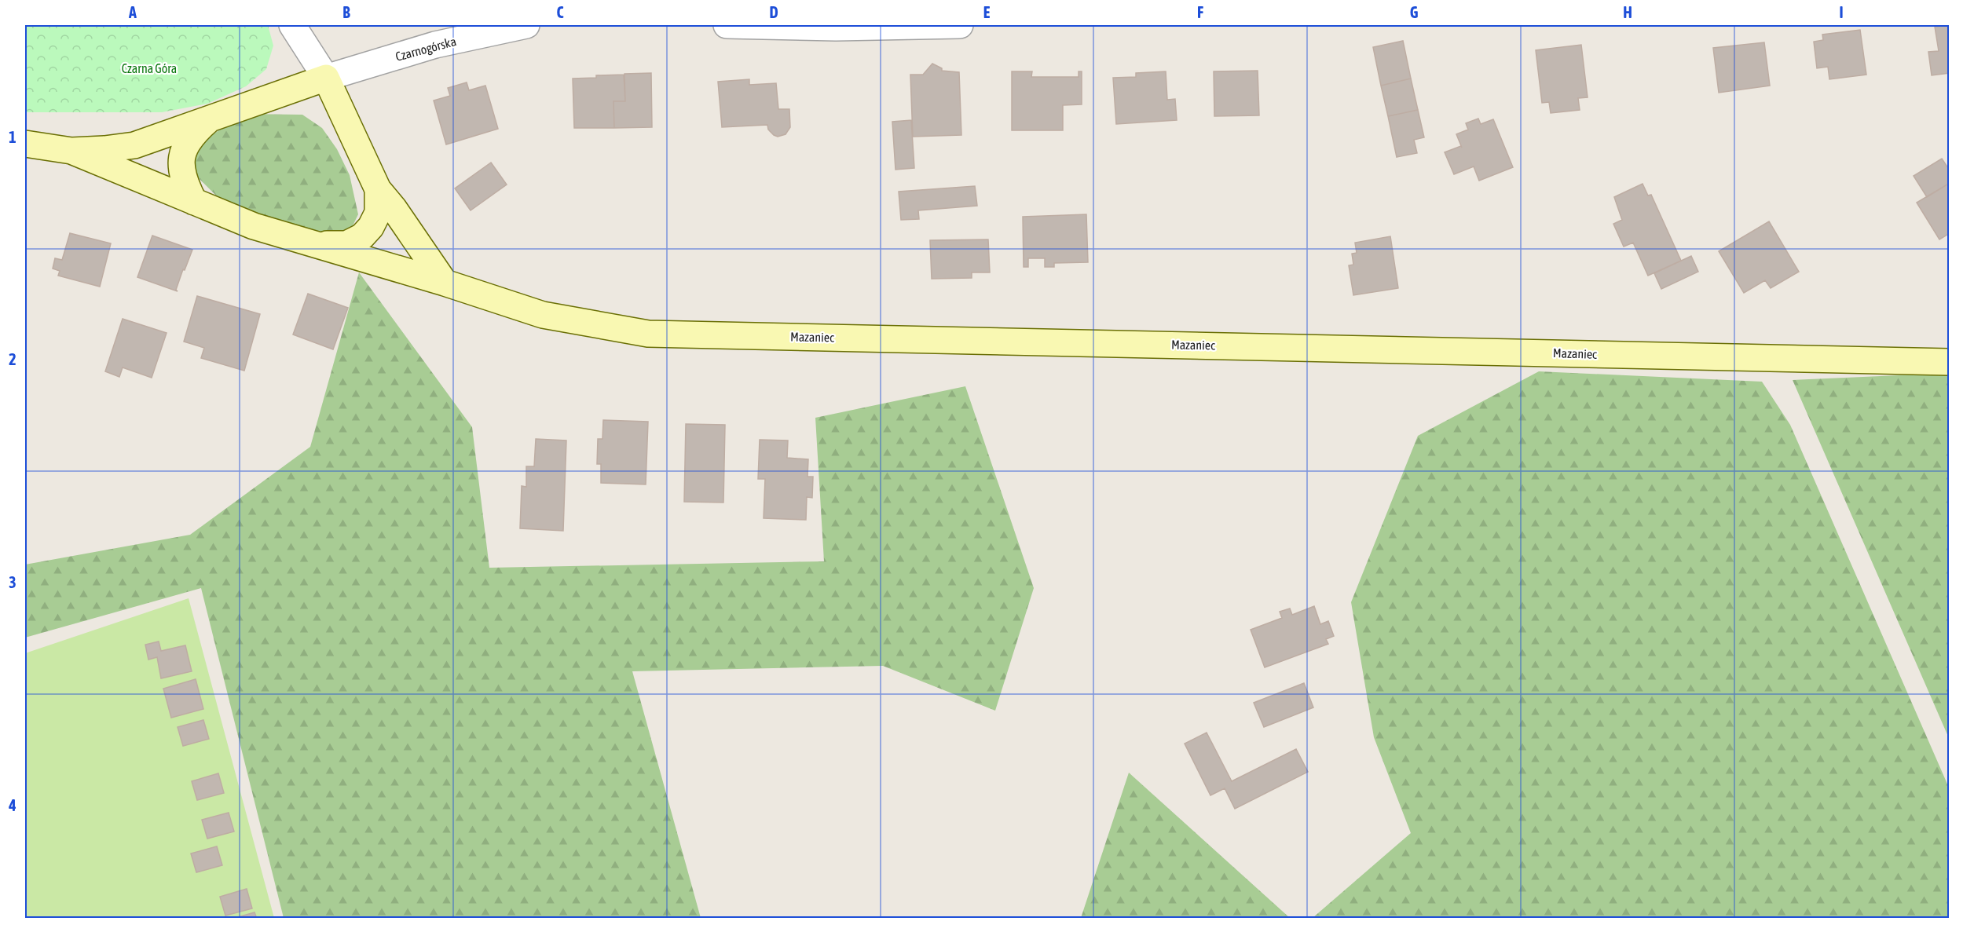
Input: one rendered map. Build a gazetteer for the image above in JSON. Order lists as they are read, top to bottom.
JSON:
{
  "streets": {
    "street": ["Czarnogórska", "Mazaniec"]
  },
  "parks": ["Czarna Góra"],
  "grid": {
    "columns": [
      "A",
      "B",
      "C",
      "D",
      "E",
      "F",
      "G",
      "H",
      "I"
    ],
    "rows": [
      "1",
      "2",
      "3",
      "4"
    ]
  }
}
